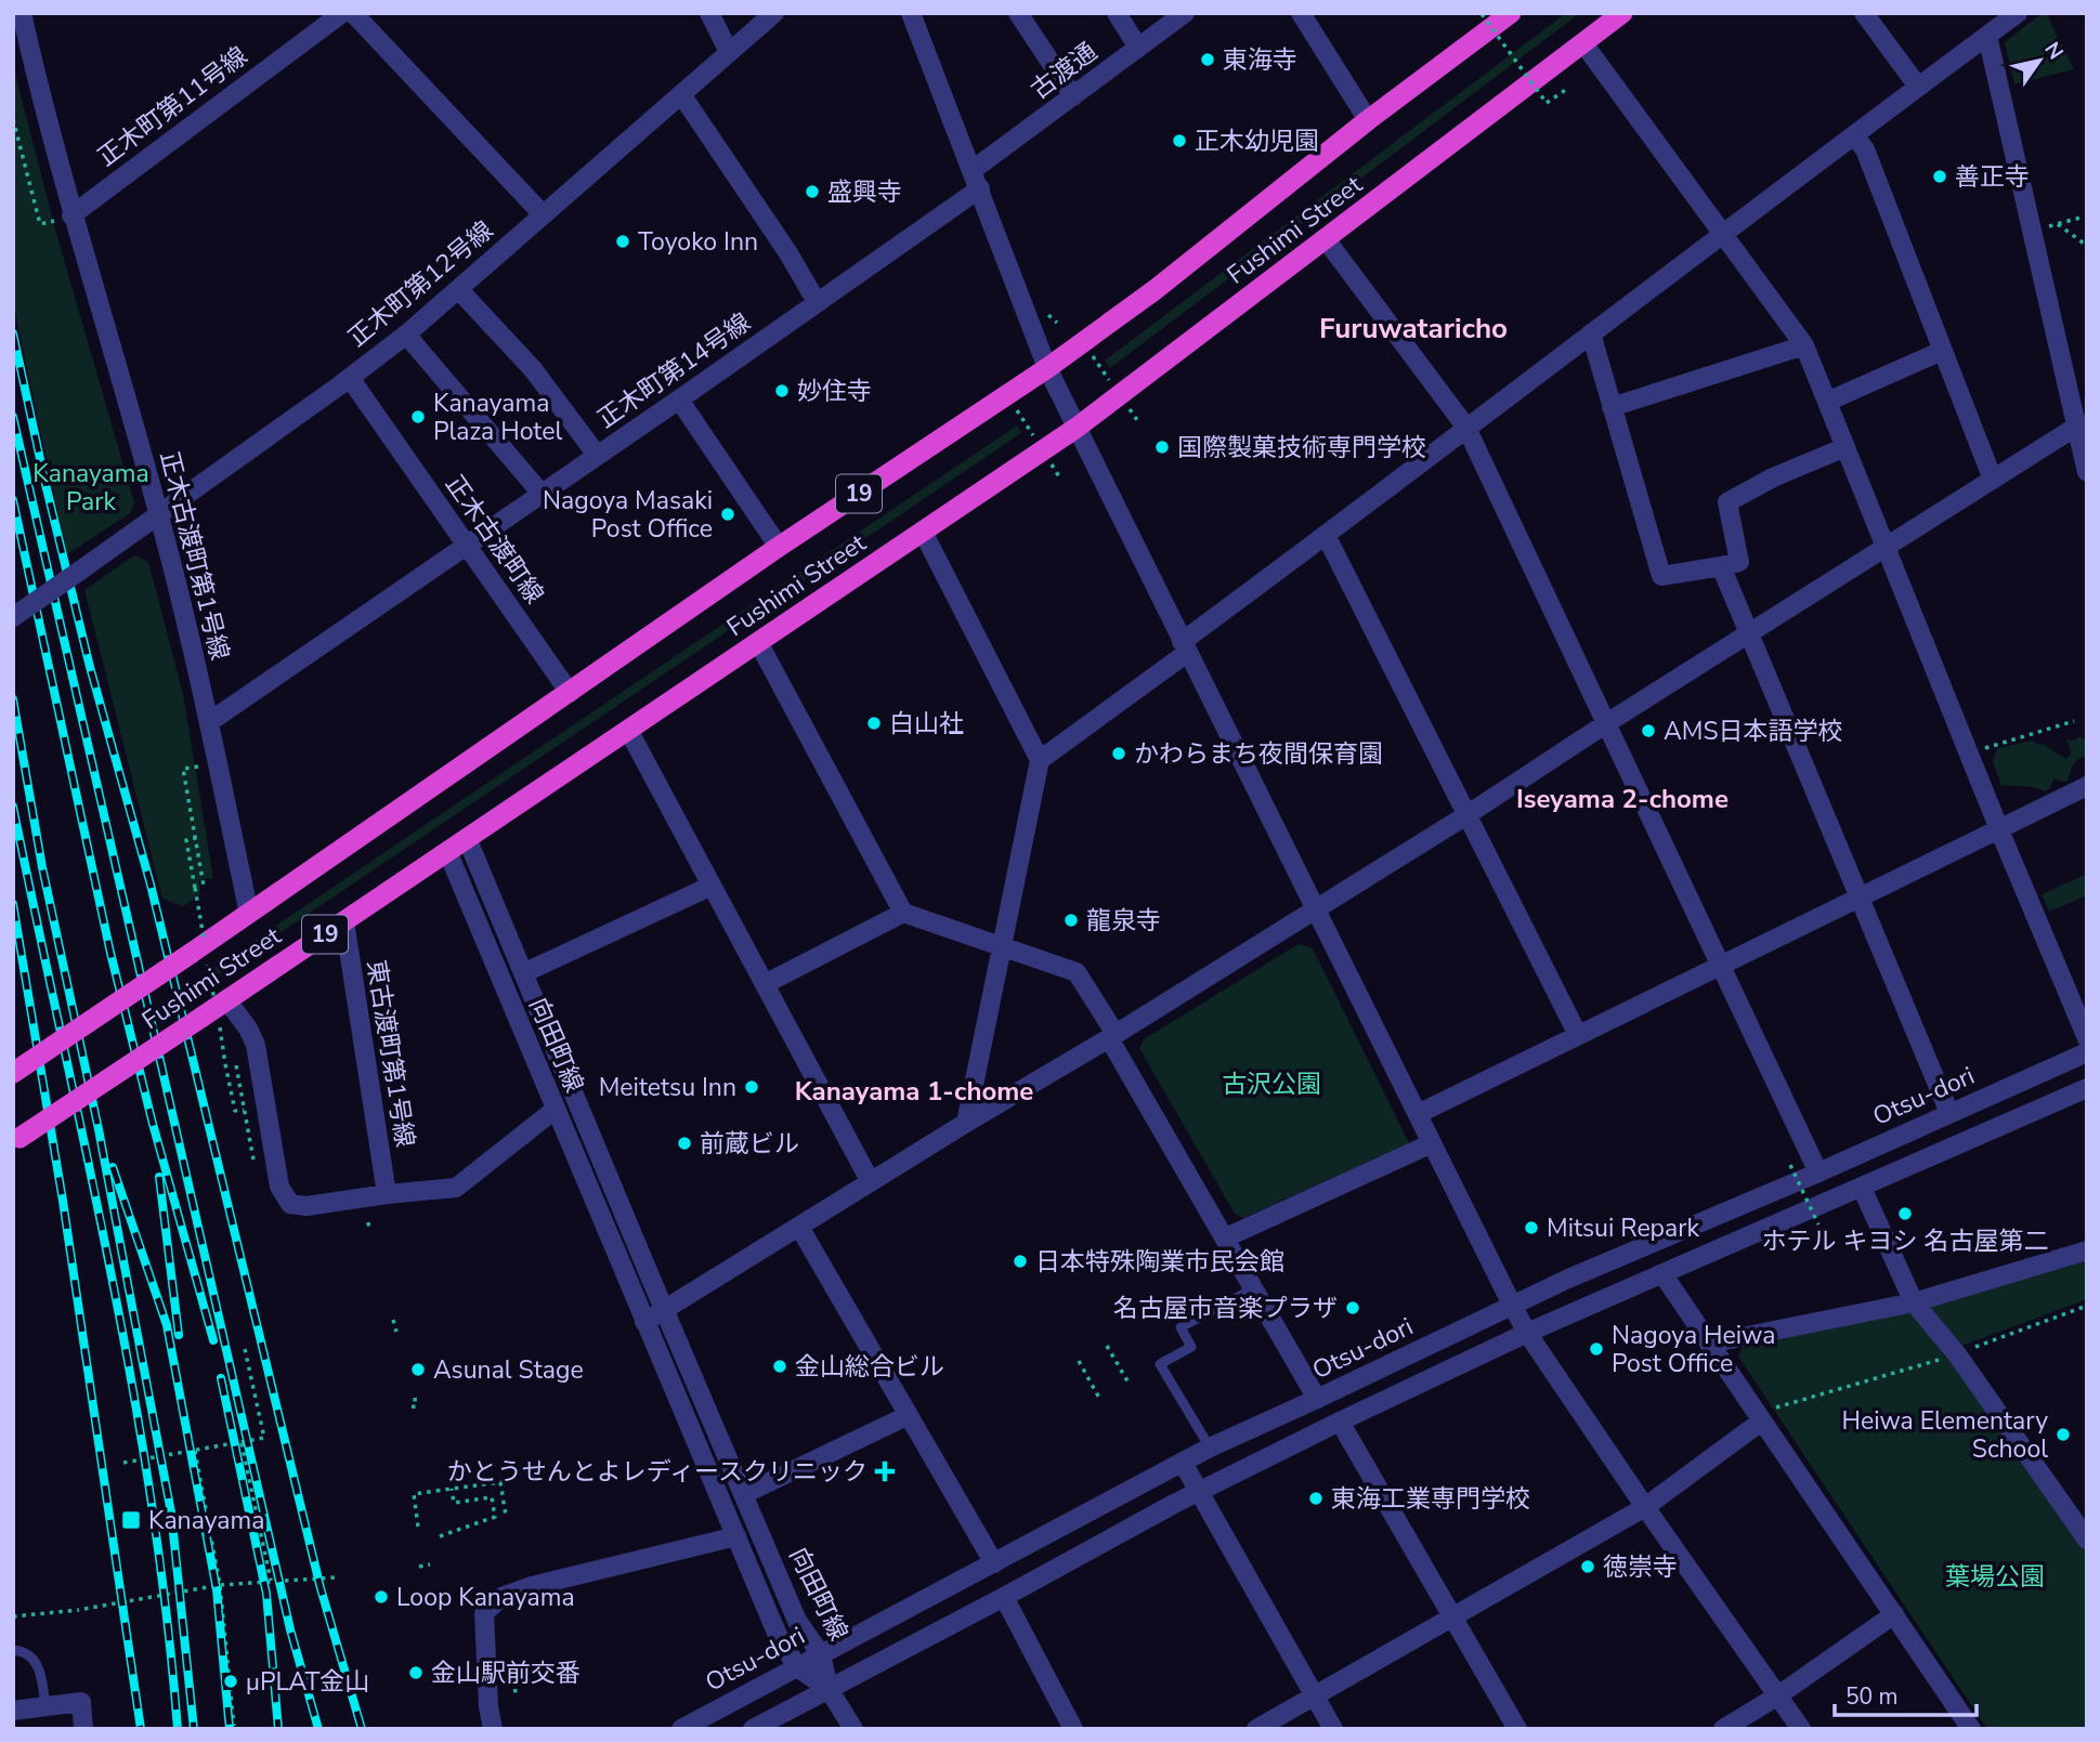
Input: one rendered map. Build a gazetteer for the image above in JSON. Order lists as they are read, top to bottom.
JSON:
{
  "streets": {
    "highway": ["Fushimi Street", "19"],
    "street": [
      "古渡通",
      "正木町第11号線",
      "正木町第12号線",
      "正木町第14号線",
      "正木古渡町線",
      "正木古渡町第1号線",
      "向田町線",
      "東古渡町第1号線",
      "Otsu-dori"
    ]
  },
  "crossings": [
    ["古渡通", "正木町第14号線"],
    ["正木町第11号線", "正木古渡町第1号線"],
    ["Fushimi Street", "正木古渡町線"],
    ["Fushimi Street", "正木古渡町第1号線"],
    ["Fushimi Street", "向田町線"],
    ["Fushimi Street", "東古渡町第1号線"],
    ["正木町第12号線", "正木古渡町線"],
    ["正木町第12号線", "正木古渡町第1号線"],
    ["正木町第14号線", "正木古渡町線"],
    ["正木町第14号線", "正木古渡町第1号線"],
    ["向田町線", "Otsu-dori"]
  ],
  "districts": ["Furuwataricho", "Iseyama 2-chome", "Kanayama 1-chome"],
  "parks": ["Kanayama Park", "古沢公園", "葉場公園"],
  "places": {
    "other": [
      "東海寺",
      "正木幼児園",
      "善正寺",
      "盛興寺",
      "Toyoko Inn",
      "妙住寺",
      "Kanayama Plaza Hotel",
      "国際製菓技術専門学校",
      "Nagoya Masaki Post Office",
      "白山社",
      "AMS日本語学校",
      "かわらまち夜間保育園",
      "龍泉寺",
      "Meitetsu Inn",
      "前蔵ビル",
      "ホテル キヨシ 名古屋第二",
      "Mitsui Repark",
      "日本特殊陶業市民会館",
      "名古屋市音楽プラザ",
      "Nagoya Heiwa Post Office",
      "金山総合ビル",
      "Asunal Stage",
      "Heiwa Elementary School",
      "東海工業専門学校",
      "徳崇寺",
      "Loop Kanayama",
      "金山駅前交番",
      "μPLAT金山"
    ],
    "health": ["かとうせんとよレディースクリニック"],
    "transit": ["Kanayama"]
  },
  "scale_bar": "50 m",
  "north": "top right"
}
